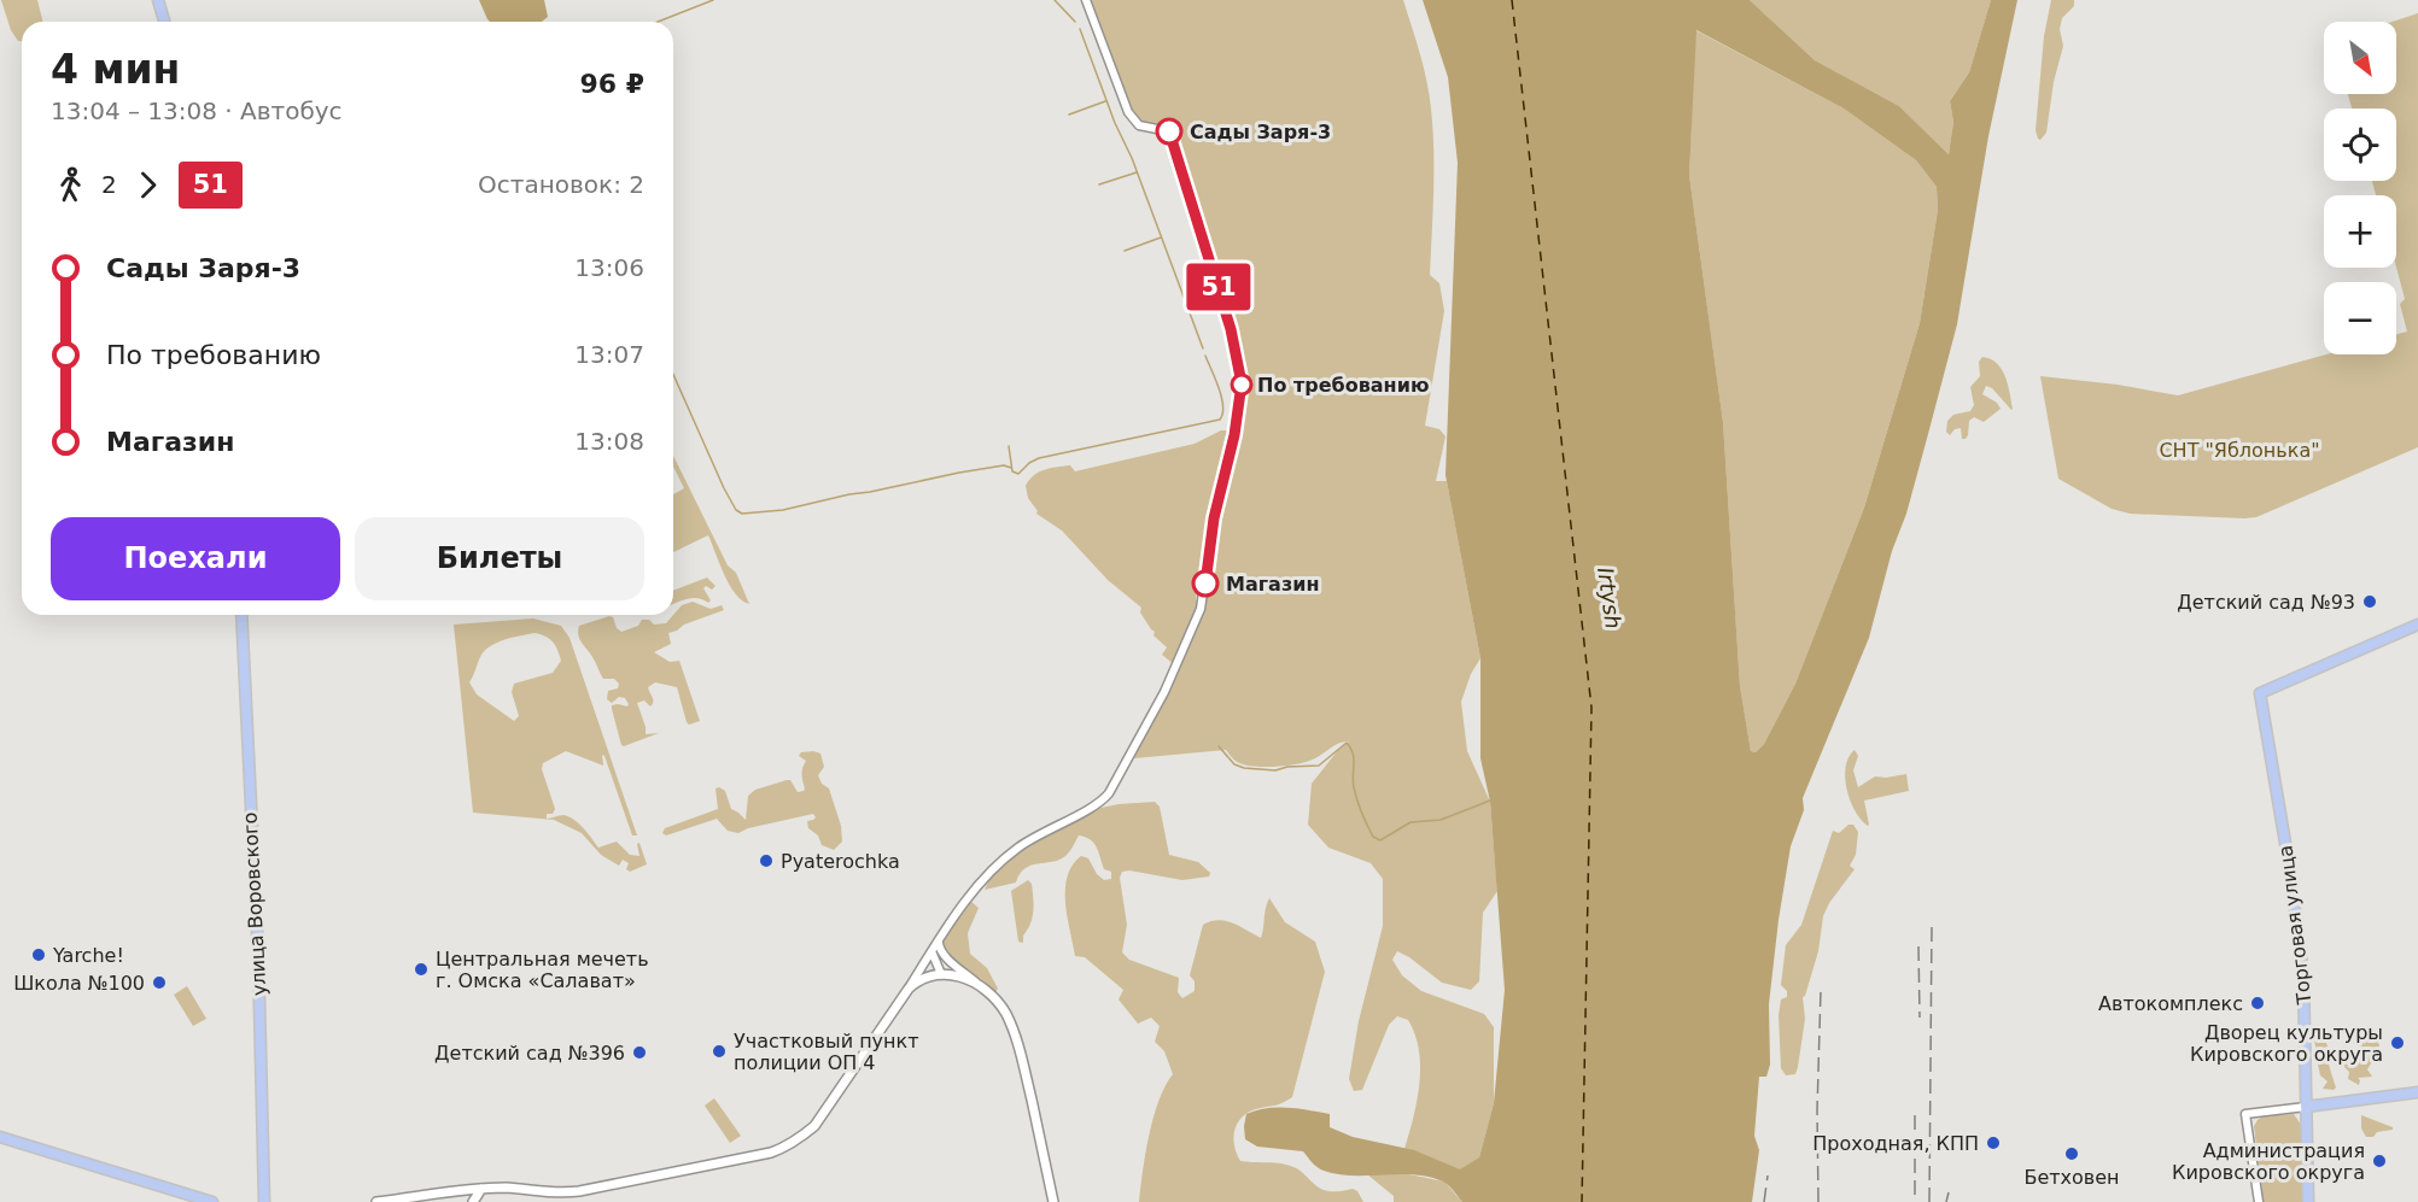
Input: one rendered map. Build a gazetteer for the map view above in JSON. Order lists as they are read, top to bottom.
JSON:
{
  "streets": {
    "main road": ["улица Воровского", "Торговая улица"]
  },
  "water": ["Irtysh"],
  "parks": ["СНТ \"Яблонька\""],
  "places": [
    "Сады Заря-3",
    "По требованию",
    "Магазин",
    "Детский сад №93",
    "Pyaterochka",
    "Yarche!",
    "Центральная мечеть г. Омска «Салават»",
    "Школа №100",
    "Автокомплекс",
    "Дворец культуры Кировского округа",
    "Участковый пункт полиции ОП 4",
    "Детский сад №396",
    "Проходная, КПП",
    "Бетховен",
    "Администрация Кировского округа"
  ],
  "lines": ["bus line 51"],
  "north": "bottom right",
  "page": {
    "on_map": "51",
    "map_buttons": ["+", "−"],
    "heading": ["4 мин", "13:04 – 13:08 · Автобус", "96 ₽"],
    "legs": ["2", "51", "Остановок: 2"],
    "list": [
      {
        "name": "Сады Заря-3",
        "value": "13:06"
      },
      {
        "name": "По требованию",
        "value": "13:07"
      },
      {
        "name": "Магазин",
        "value": "13:08"
      }
    ],
    "buttons": ["Поехали", "Билеты"]
  }
}
